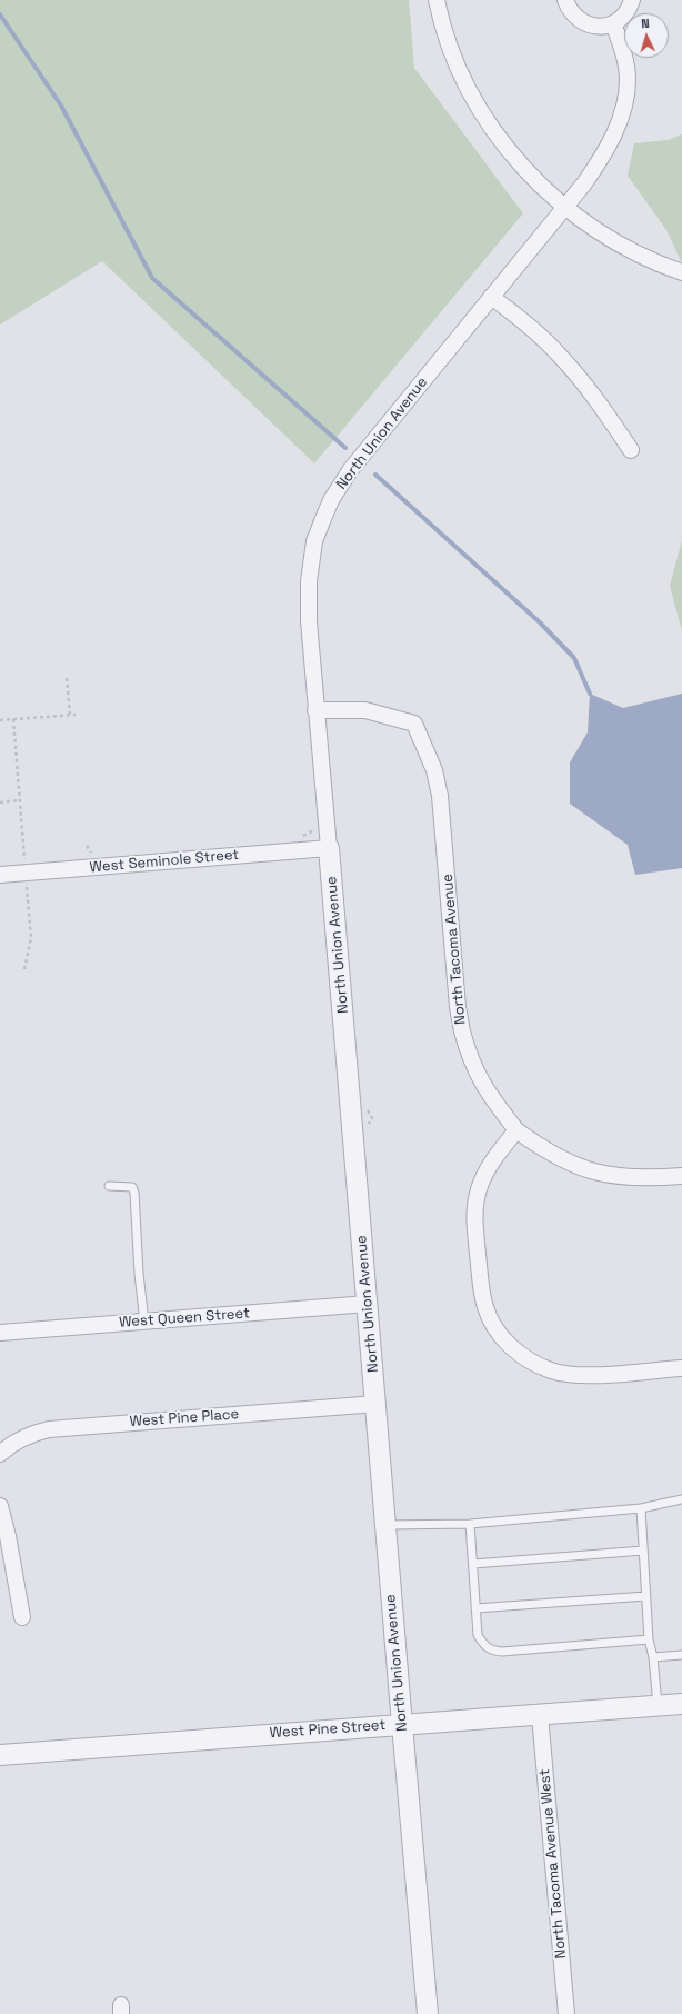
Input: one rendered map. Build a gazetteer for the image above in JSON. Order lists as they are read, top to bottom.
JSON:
{
  "streets": {
    "street": [
      "North Union Avenue",
      "West Seminole Street",
      "North Tacoma Avenue",
      "West Queen Street",
      "West Pine Place",
      "West Pine Street",
      "North Tacoma Avenue West"
    ]
  },
  "crossings": [
    ["North Union Avenue", "West Seminole Street"],
    ["North Union Avenue", "North Tacoma Avenue"],
    ["North Union Avenue", "West Queen Street"],
    ["North Union Avenue", "West Pine Place"],
    ["North Union Avenue", "West Pine Street"],
    ["West Pine Street", "North Tacoma Avenue West"]
  ],
  "north": "top"
}
